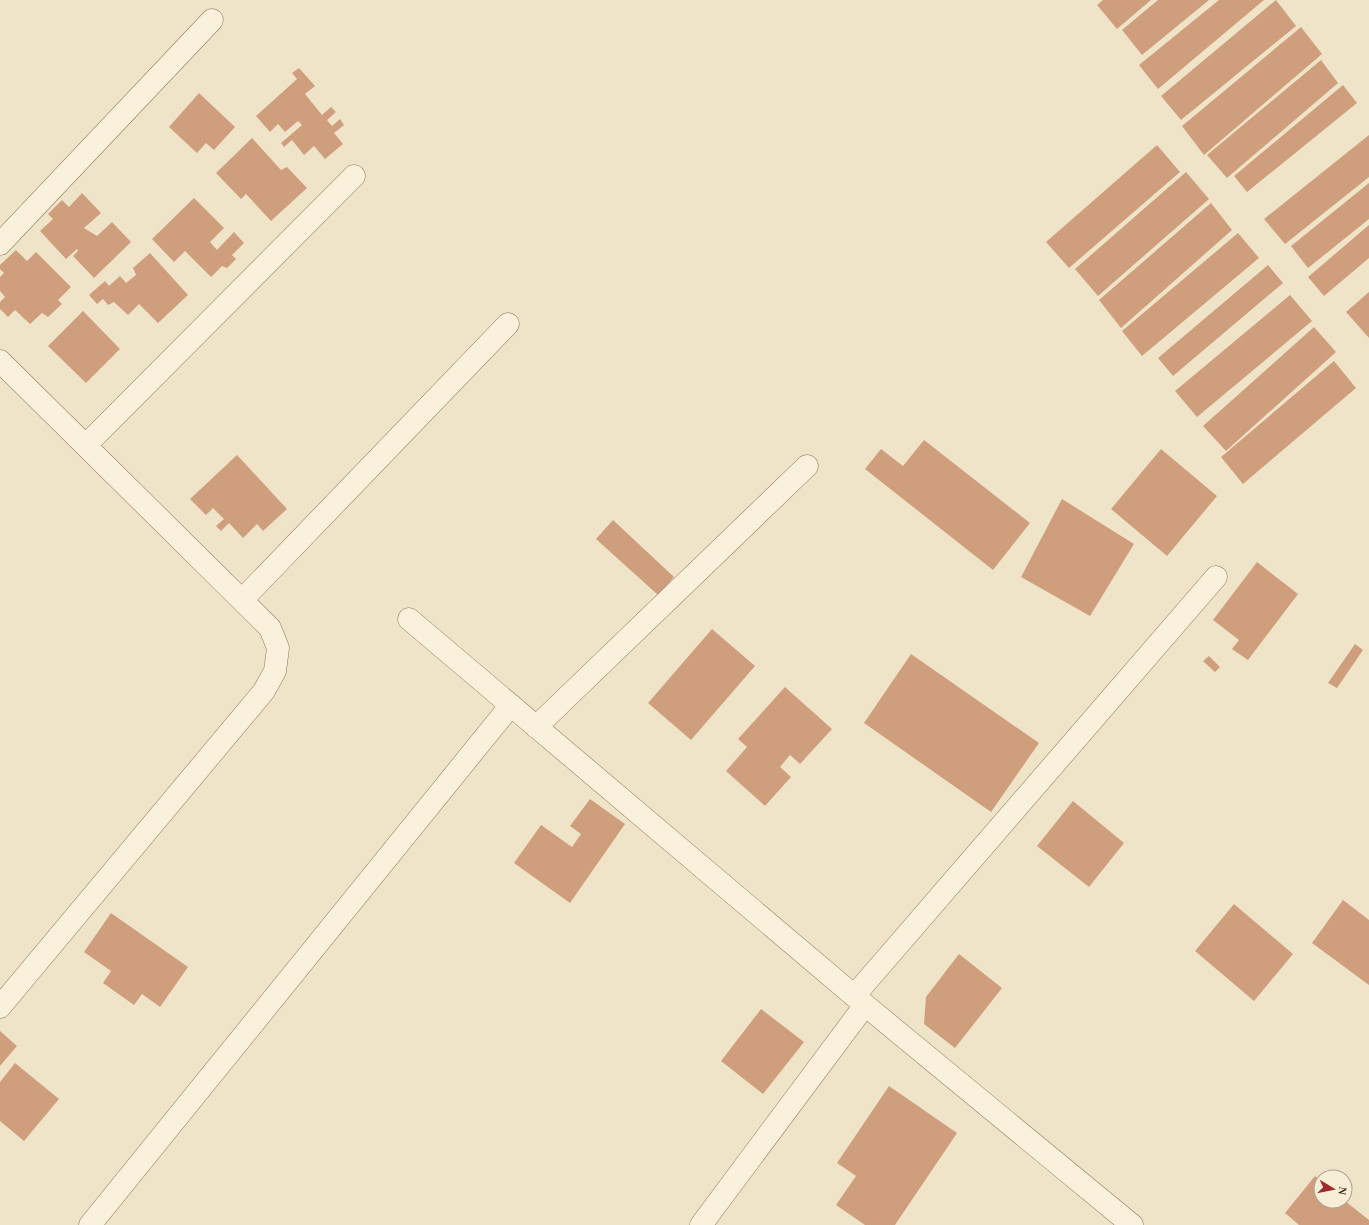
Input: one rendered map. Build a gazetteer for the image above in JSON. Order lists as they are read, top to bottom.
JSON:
{
  "north": "right"
}
